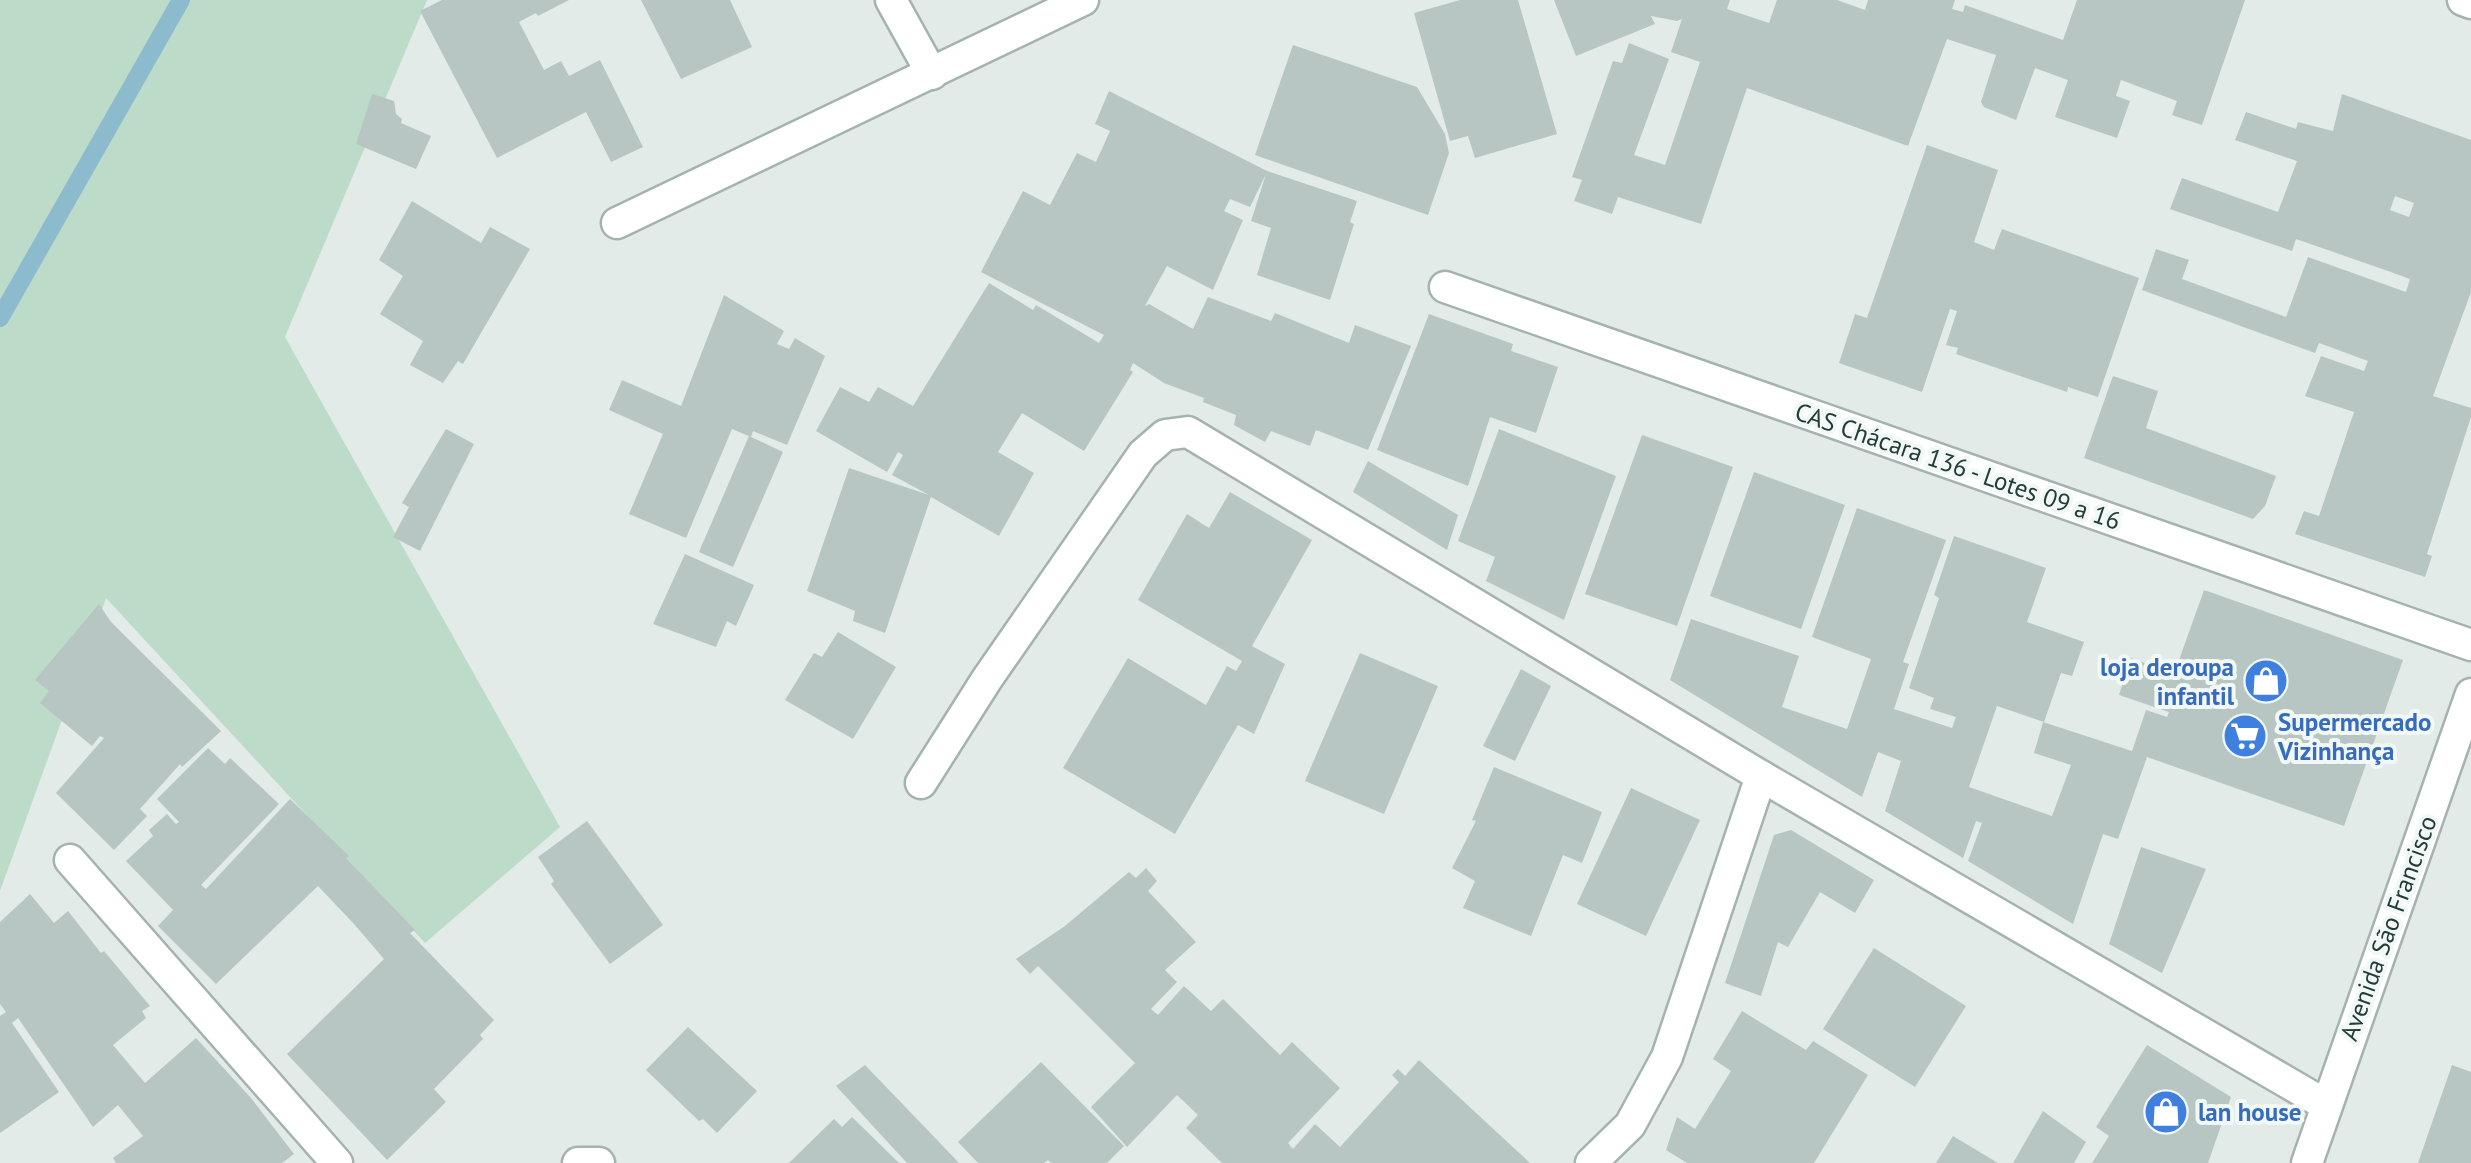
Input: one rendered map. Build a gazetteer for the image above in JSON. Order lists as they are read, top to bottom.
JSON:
{
  "streets": {
    "street": ["CAS Chácara 136 - Lotes 09 a 16", "Avenida São Francisco"]
  },
  "places": {
    "shop": ["loja deroupa infantil", "lan house"],
    "supermarket": ["Supermercado Vizinhança"]
  }
}
